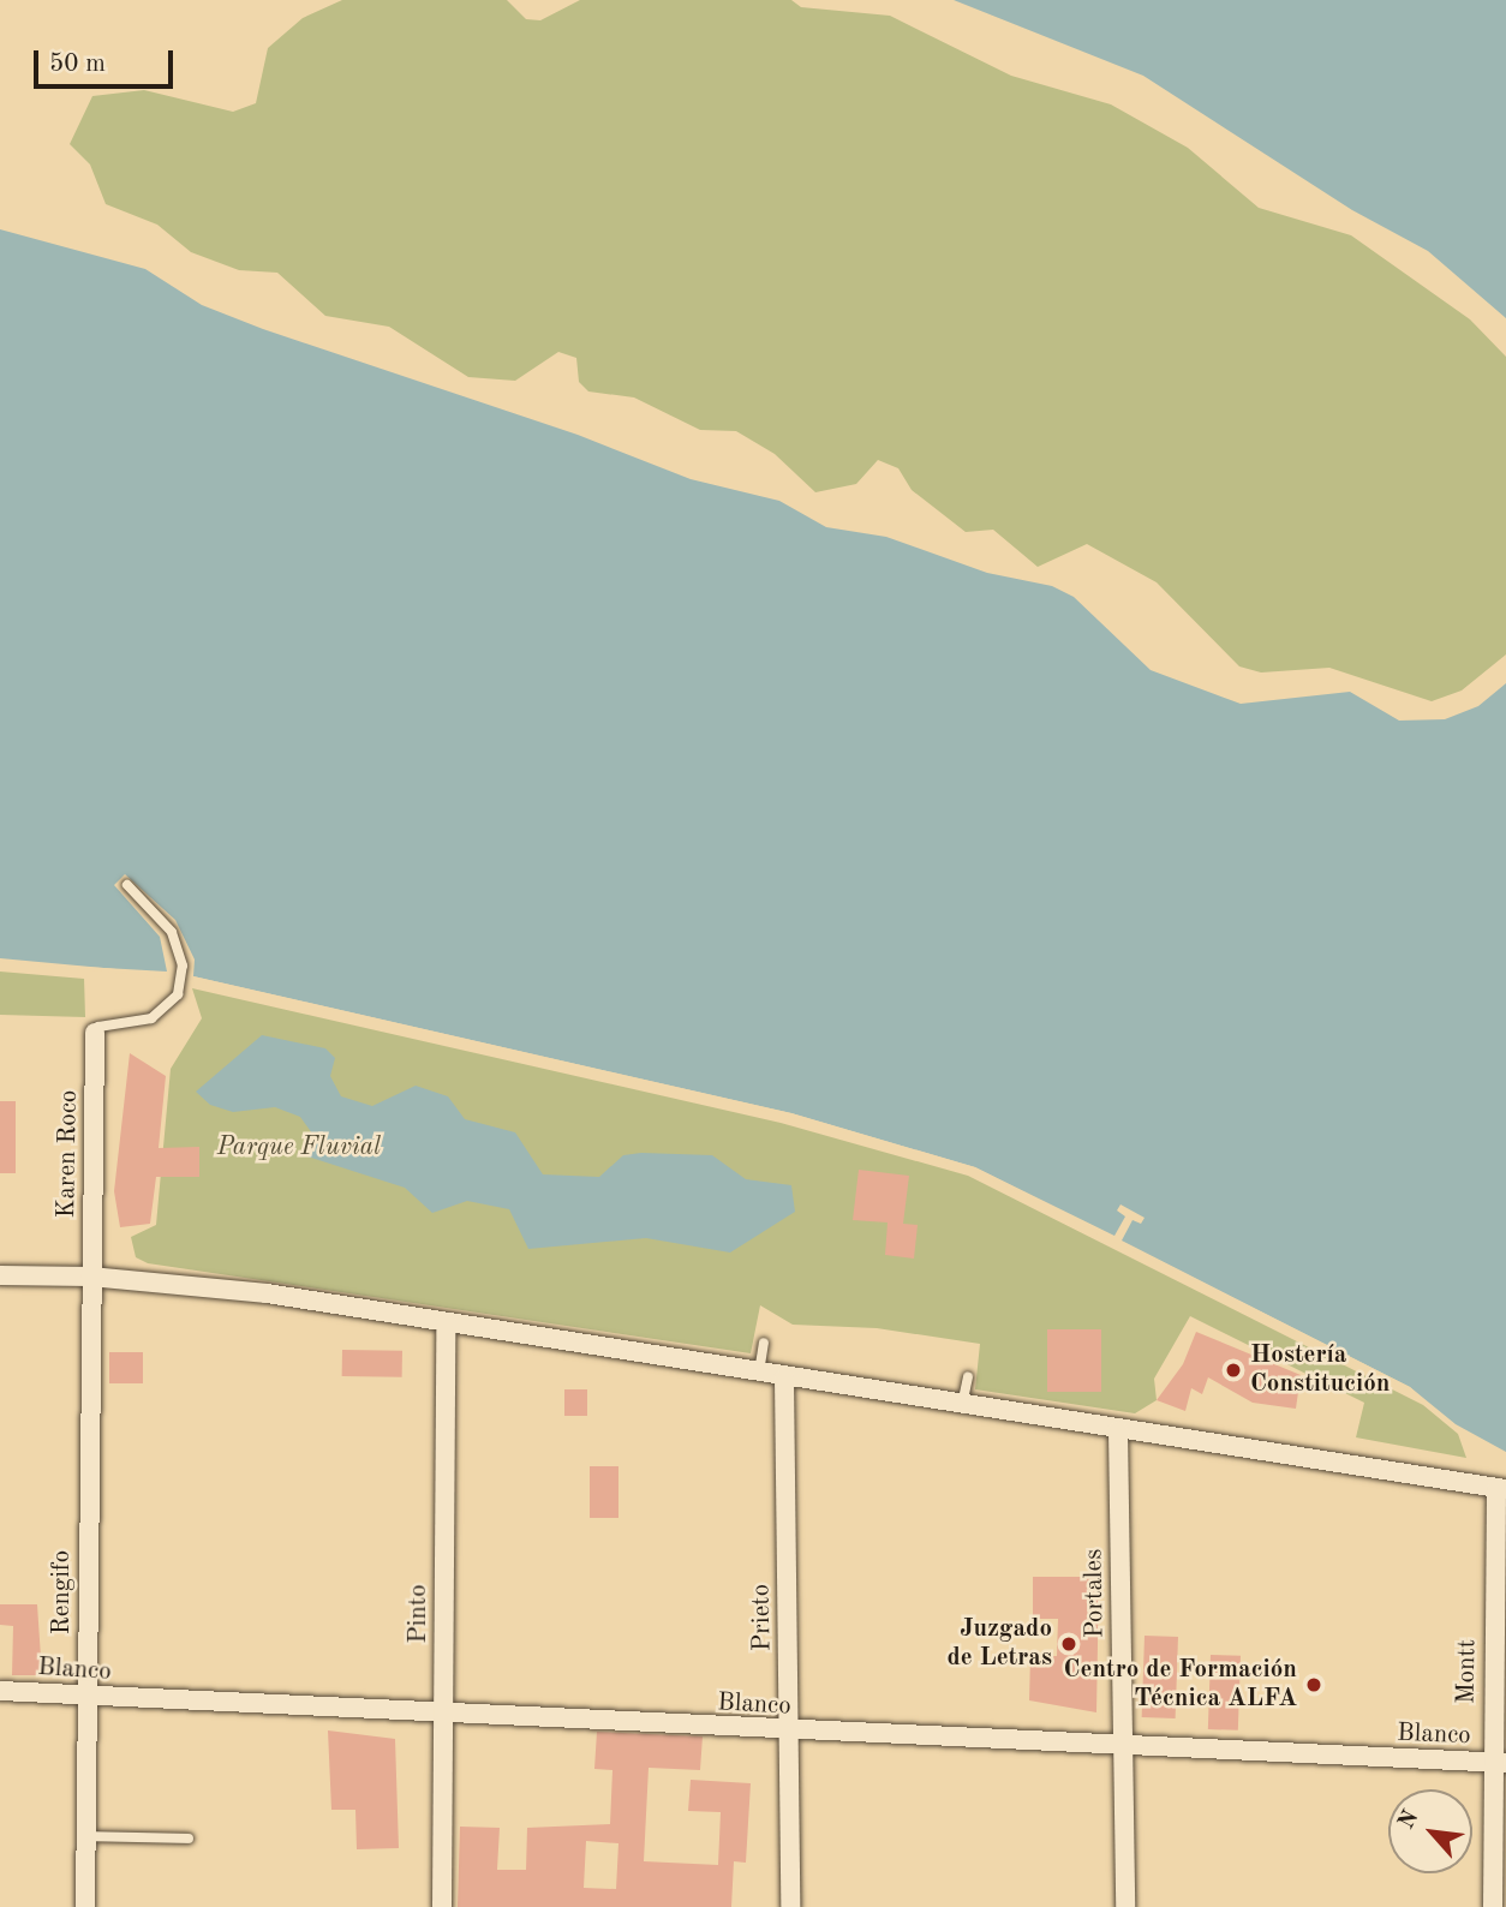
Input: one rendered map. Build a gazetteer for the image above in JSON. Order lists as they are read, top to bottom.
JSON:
{
  "streets": {
    "street": [
      "Karen Roco",
      "Rengifo",
      "Portales",
      "Pinto",
      "Prieto",
      "Blanco",
      "Montt"
    ]
  },
  "crossings": [
    ["Karen Roco", "Rengifo"],
    ["Rengifo", "Blanco"],
    ["Portales", "Blanco"],
    ["Pinto", "Blanco"],
    ["Prieto", "Blanco"],
    ["Blanco", "Montt"]
  ],
  "parks": ["Parque Fluvial"],
  "places": ["Hostería Constitución", "Juzgado de Letras", "Centro de Formación Técnica ALFA"],
  "scale_bar": "50 m",
  "north": "top left"
}
